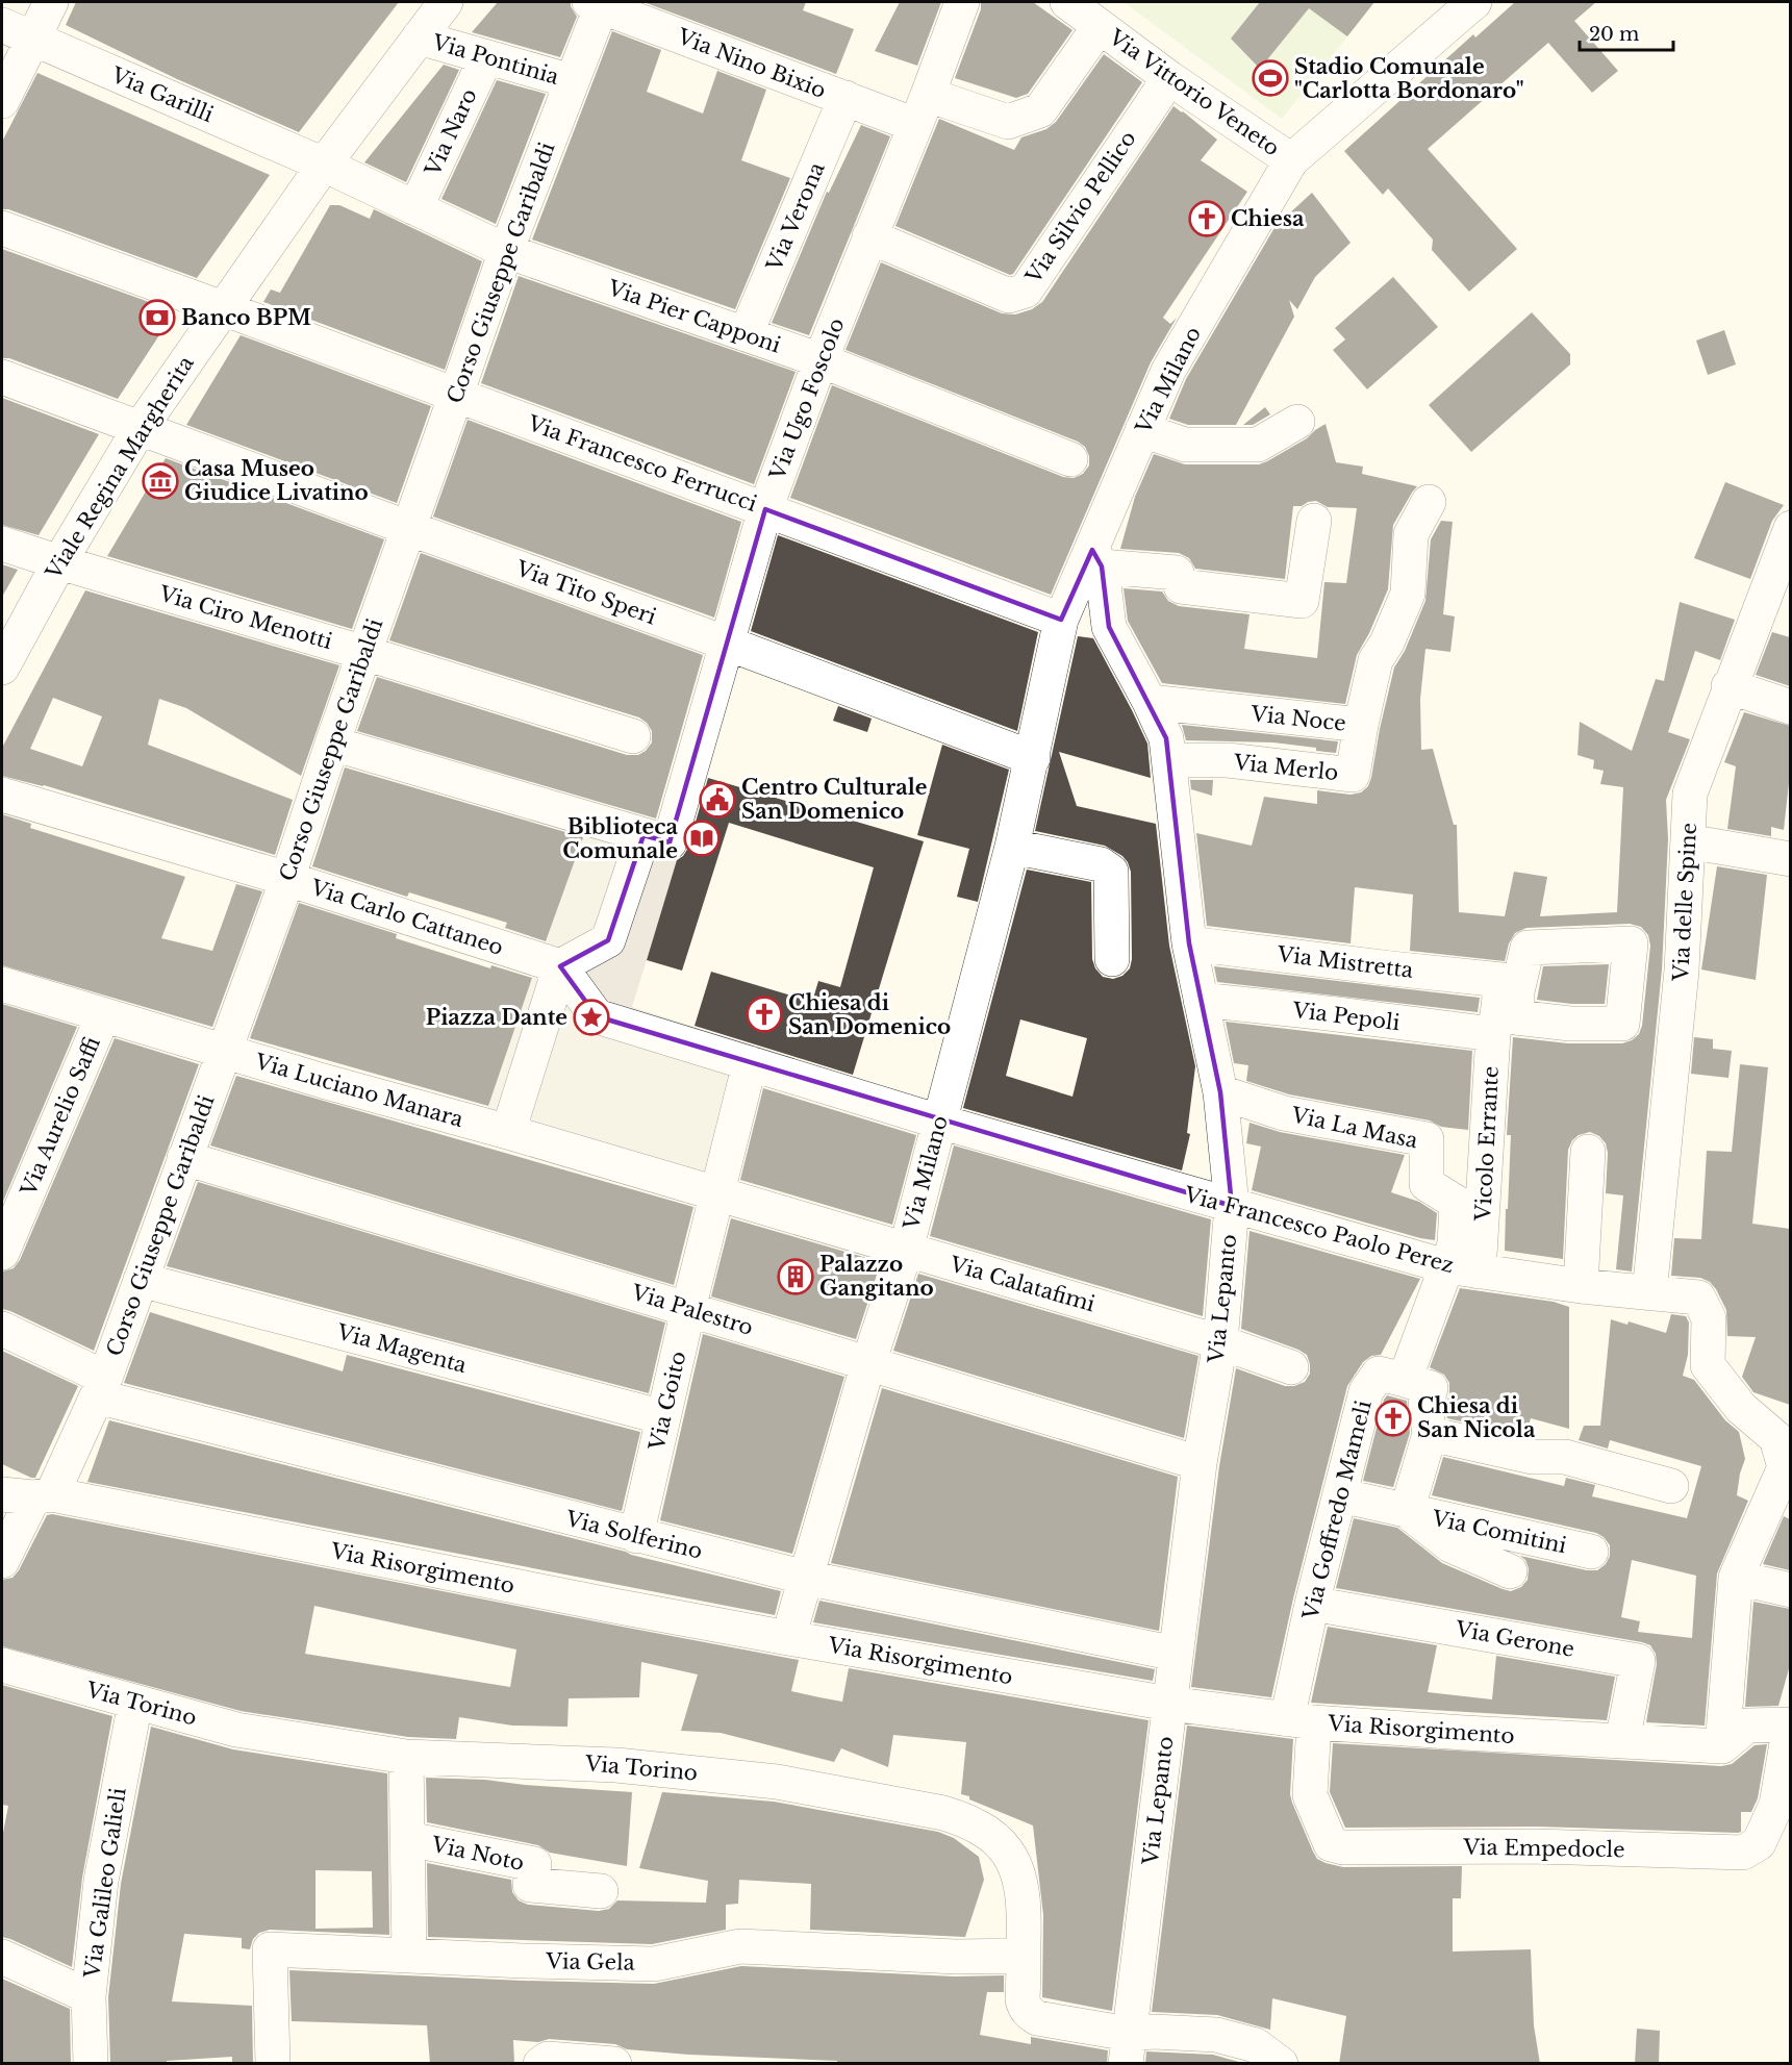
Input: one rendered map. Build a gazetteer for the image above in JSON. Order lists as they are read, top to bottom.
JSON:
{
  "streets": {
    "street": [
      "Via Pontinia",
      "Via Nino Bixio",
      "Via Vittorio Veneto",
      "Via Garilli",
      "Via Naro",
      "Via Silvio Pellico",
      "Via Verona",
      "Corso Giuseppe Garibaldi",
      "Via Pier Capponi",
      "Via Milano",
      "Via Ugo Foscolo",
      "Via Francesco Ferrucci",
      "Viale Regina Margherita",
      "Via Tito Speri",
      "Via Ciro Menotti",
      "Via Noce",
      "Via Merlo",
      "Via delle Spine",
      "Via Carlo Cattaneo",
      "Via Mistretta",
      "Via Pepoli",
      "Via Luciano Manara",
      "Via Aurelio Saffi",
      "Via La Masa",
      "Vicolo Errante",
      "Via Francesco Paolo Perez",
      "Via Calatafimi",
      "Via Lepanto",
      "Via Palestro",
      "Via Magenta",
      "Via Goito",
      "Via Goffredo Mameli",
      "Via Comitini",
      "Via Solferino",
      "Via Risorgimento",
      "Via Gerone",
      "Via Torino",
      "Via Empedocle",
      "Via Noto",
      "Via Galileo Galieli",
      "Via Gela"
    ]
  },
  "crossings": [
    ["Via Pontinia", "Via Naro"],
    ["Via Pontinia", "Corso Giuseppe Garibaldi"],
    ["Via Pontinia", "Viale Regina Margherita"],
    ["Via Nino Bixio", "Via Vittorio Veneto"],
    ["Via Nino Bixio", "Via Verona"],
    ["Via Nino Bixio", "Corso Giuseppe Garibaldi"],
    ["Via Nino Bixio", "Via Ugo Foscolo"],
    ["Via Vittorio Veneto", "Via Silvio Pellico"],
    ["Via Vittorio Veneto", "Via Milano"],
    ["Via Garilli", "Via Pier Capponi"],
    ["Via Garilli", "Viale Regina Margherita"],
    ["Via Naro", "Via Pier Capponi"],
    ["Via Silvio Pellico", "Via Ugo Foscolo"],
    ["Via Verona", "Via Pier Capponi"],
    ["Corso Giuseppe Garibaldi", "Via Pier Capponi"],
    ["Corso Giuseppe Garibaldi", "Via Francesco Ferrucci"],
    ["Corso Giuseppe Garibaldi", "Via Tito Speri"],
    ["Corso Giuseppe Garibaldi", "Via Ciro Menotti"],
    ["Corso Giuseppe Garibaldi", "Via Carlo Cattaneo"],
    ["Corso Giuseppe Garibaldi", "Via Luciano Manara"],
    ["Corso Giuseppe Garibaldi", "Via Palestro"],
    ["Corso Giuseppe Garibaldi", "Via Magenta"],
    ["Corso Giuseppe Garibaldi", "Via Solferino"],
    ["Corso Giuseppe Garibaldi", "Via Risorgimento"],
    ["Via Pier Capponi", "Via Ugo Foscolo"],
    ["Via Pier Capponi", "Viale Regina Margherita"],
    ["Via Milano", "Via Francesco Ferrucci"],
    ["Via Milano", "Via Tito Speri"],
    ["Via Milano", "Via Francesco Paolo Perez"],
    ["Via Milano", "Via Calatafimi"],
    ["Via Milano", "Via Lepanto"],
    ["Via Milano", "Via Palestro"],
    ["Via Milano", "Via Solferino"],
    ["Via Milano", "Via Risorgimento"],
    ["Via Ugo Foscolo", "Via Francesco Ferrucci"],
    ["Via Ugo Foscolo", "Via Tito Speri"],
    ["Via Ugo Foscolo", "Via Carlo Cattaneo"],
    ["Via Francesco Ferrucci", "Viale Regina Margherita"],
    ["Viale Regina Margherita", "Via Tito Speri"],
    ["Viale Regina Margherita", "Via Ciro Menotti"],
    ["Via Noce", "Via Merlo"],
    ["Via Noce", "Via Lepanto"],
    ["Via Merlo", "Via Lepanto"],
    ["Via delle Spine", "Via Francesco Paolo Perez"],
    ["Via Mistretta", "Vicolo Errante"],
    ["Via Mistretta", "Via Lepanto"],
    ["Via Pepoli", "Vicolo Errante"],
    ["Via Pepoli", "Via Lepanto"],
    ["Via Luciano Manara", "Via Aurelio Saffi"],
    ["Via Luciano Manara", "Via Calatafimi"],
    ["Via Luciano Manara", "Via Goito"],
    ["Via La Masa", "Vicolo Errante"],
    ["Via La Masa", "Via Francesco Paolo Perez"],
    ["Via La Masa", "Via Lepanto"],
    ["Vicolo Errante", "Via Francesco Paolo Perez"],
    ["Via Francesco Paolo Perez", "Via Lepanto"],
    ["Via Francesco Paolo Perez", "Via Goito"],
    ["Via Calatafimi", "Via Lepanto"],
    ["Via Calatafimi", "Via Goito"],
    ["Via Lepanto", "Via Palestro"],
    ["Via Lepanto", "Via Solferino"],
    ["Via Lepanto", "Via Risorgimento"],
    ["Via Lepanto", "Via Torino"],
    ["Via Palestro", "Via Goito"],
    ["Via Magenta", "Via Goito"],
    ["Via Goito", "Via Solferino"],
    ["Via Goffredo Mameli", "Via Comitini"],
    ["Via Goffredo Mameli", "Via Risorgimento"],
    ["Via Goffredo Mameli", "Via Gerone"],
    ["Via Goffredo Mameli", "Via Empedocle"],
    ["Via Risorgimento", "Via Gerone"],
    ["Via Risorgimento", "Via Empedocle"],
    ["Via Torino", "Via Noto"],
    ["Via Torino", "Via Galileo Galieli"],
    ["Via Torino", "Via Gela"],
    ["Via Noto", "Via Gela"]
  ],
  "places": {
    "sports": ["Stadio Comunale \"Carlotta Bordonaro\""],
    "church": ["Chiesa", "Chiesa di San Domenico", "Chiesa di San Nicola"],
    "bank": ["Banco BPM"],
    "museum": ["Casa Museo Giudice Livatino"],
    "public building": ["Centro Culturale San Domenico"],
    "library": ["Biblioteca Comunale"],
    "place": ["Piazza Dante"],
    "building": ["Palazzo Gangitano"]
  },
  "scale_bar": "20 m"
}
